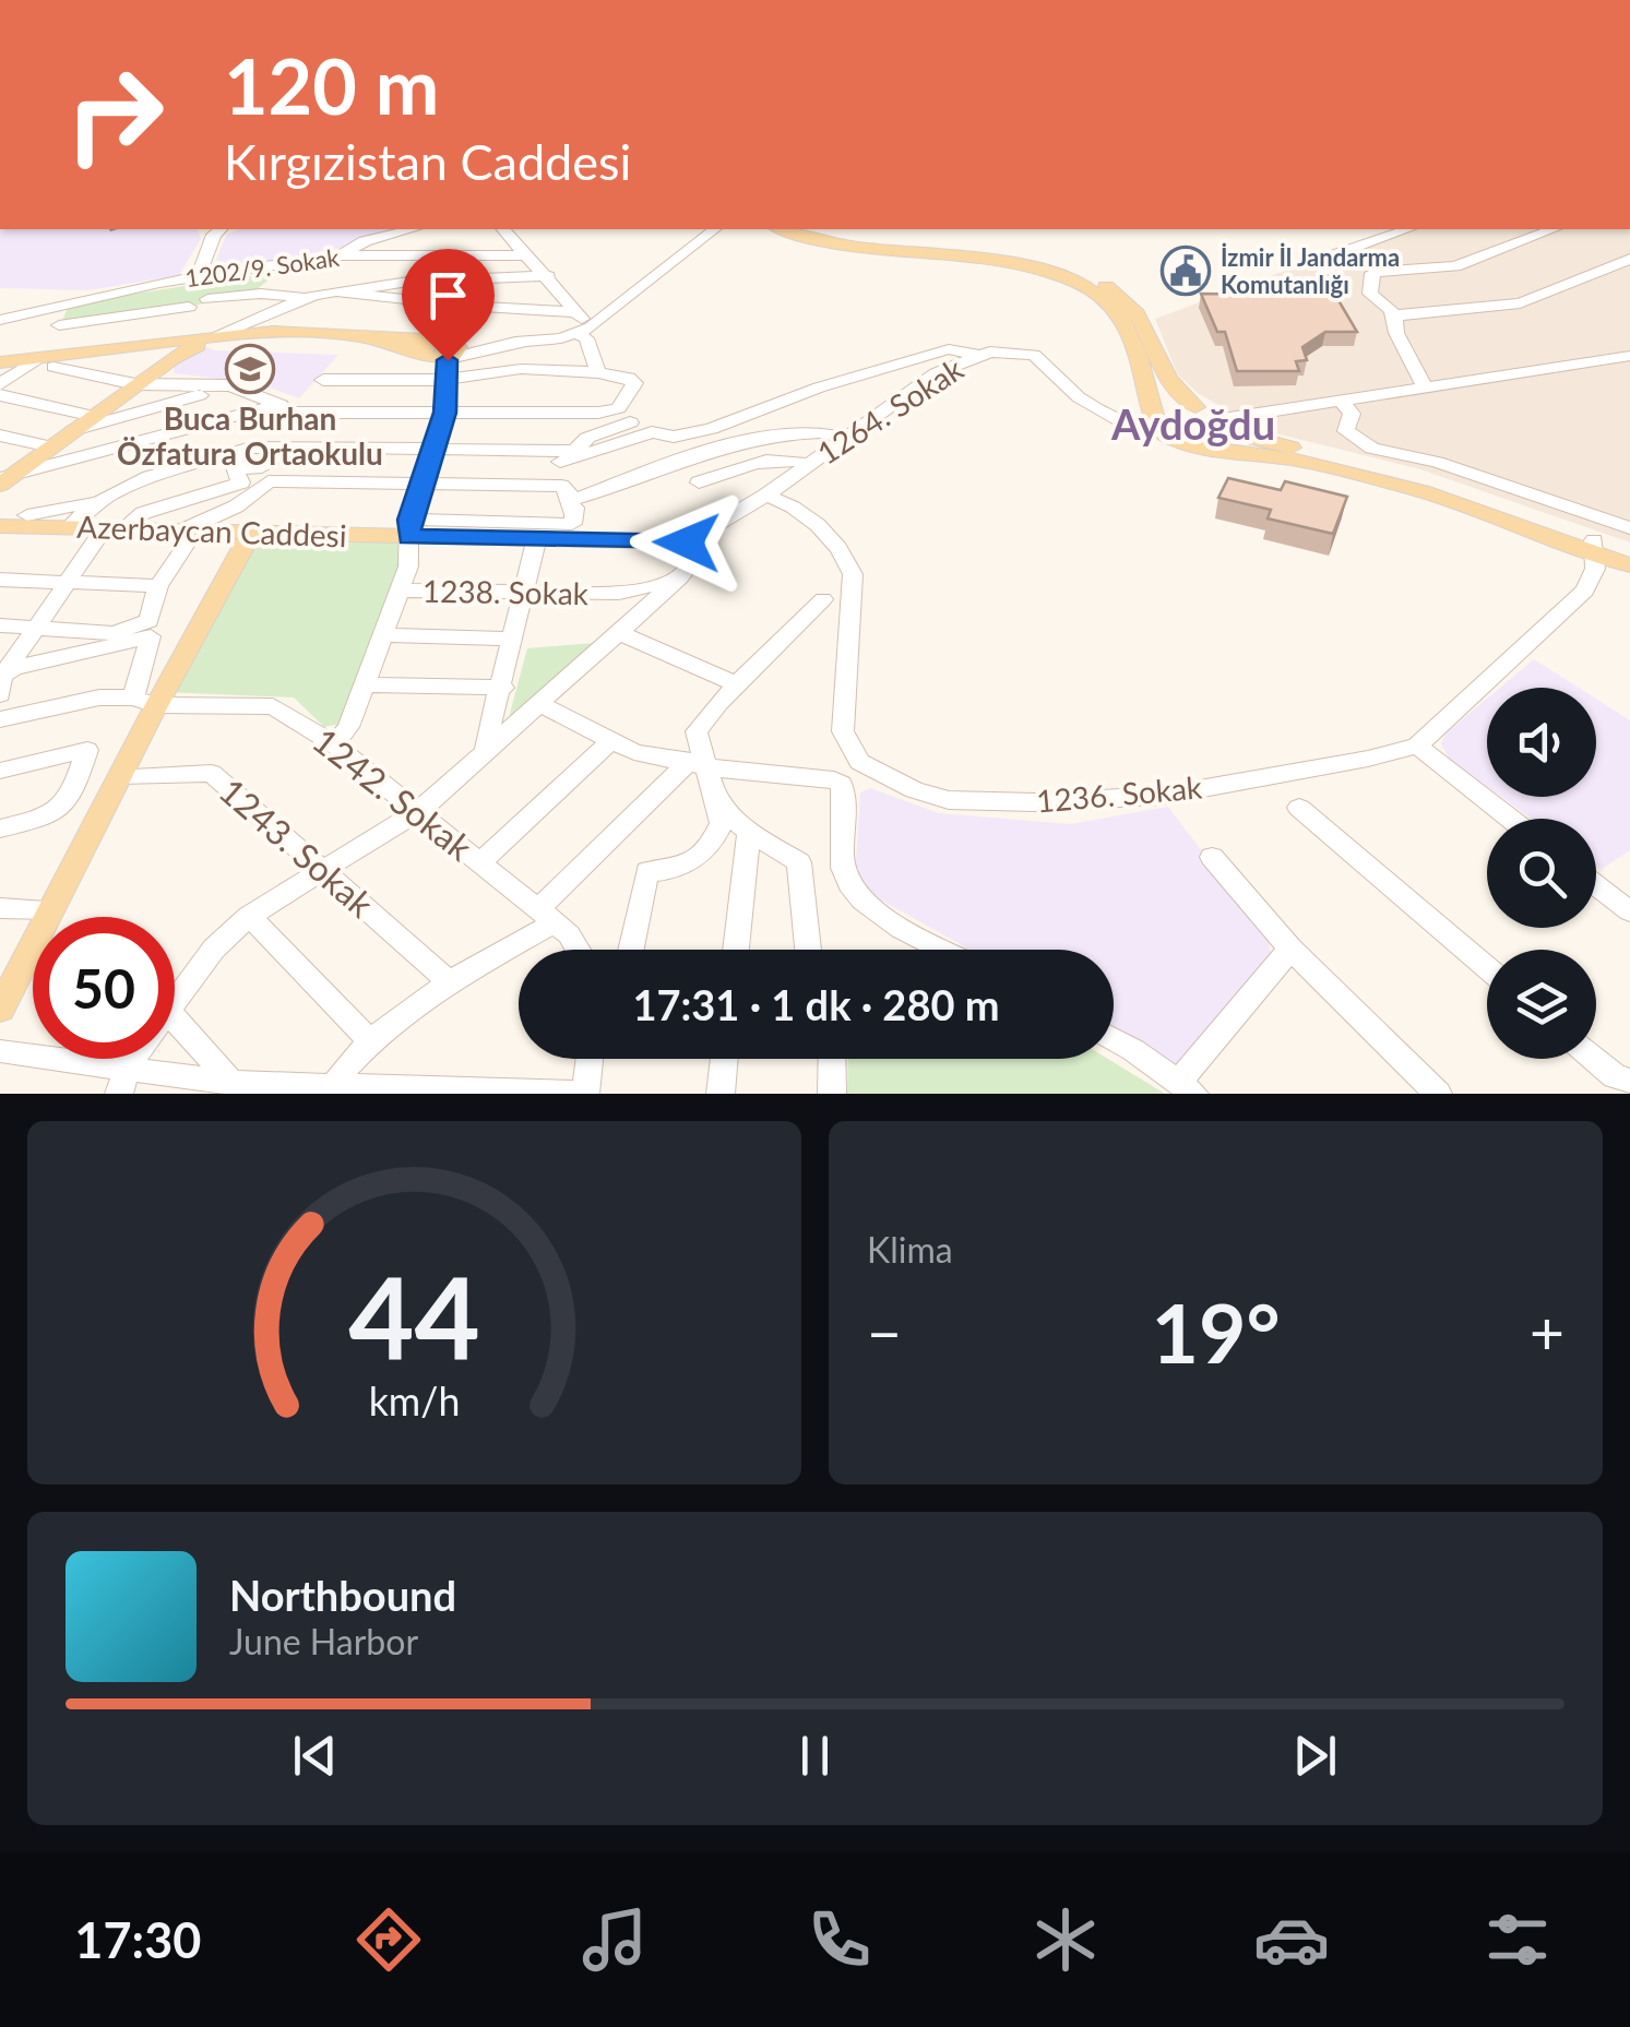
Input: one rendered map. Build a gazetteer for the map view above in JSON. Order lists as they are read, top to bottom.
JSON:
{
  "streets": {
    "main road": ["Azerbaycan Caddesi"],
    "street": [
      "1202/9. Sokak",
      "1264. Sokak",
      "1238. Sokak",
      "1242. Sokak",
      "1236. Sokak",
      "1243. Sokak"
    ]
  },
  "crossings": [
    ["1264. Sokak", "Azerbaycan Caddesi"]
  ],
  "districts": ["Aydoğdu"],
  "places": {
    "public building": ["İzmir İl Jandarma Komutanlığı"],
    "school or university": ["Buca Burhan Özfatura Ortaokulu"]
  },
  "page": {
    "turn": ["120 m", "Kırgızistan Caddesi"],
    "limit": "50",
    "trip": "17:31 · 1 dk · 280 m",
    "tile": "Klima",
    "heat": ["−", "19°", "+"],
    "song": ["Northbound", "June Harbor"],
    "tabs": "17:30",
    "gauge": ["44", "km/h"]
  }
}
